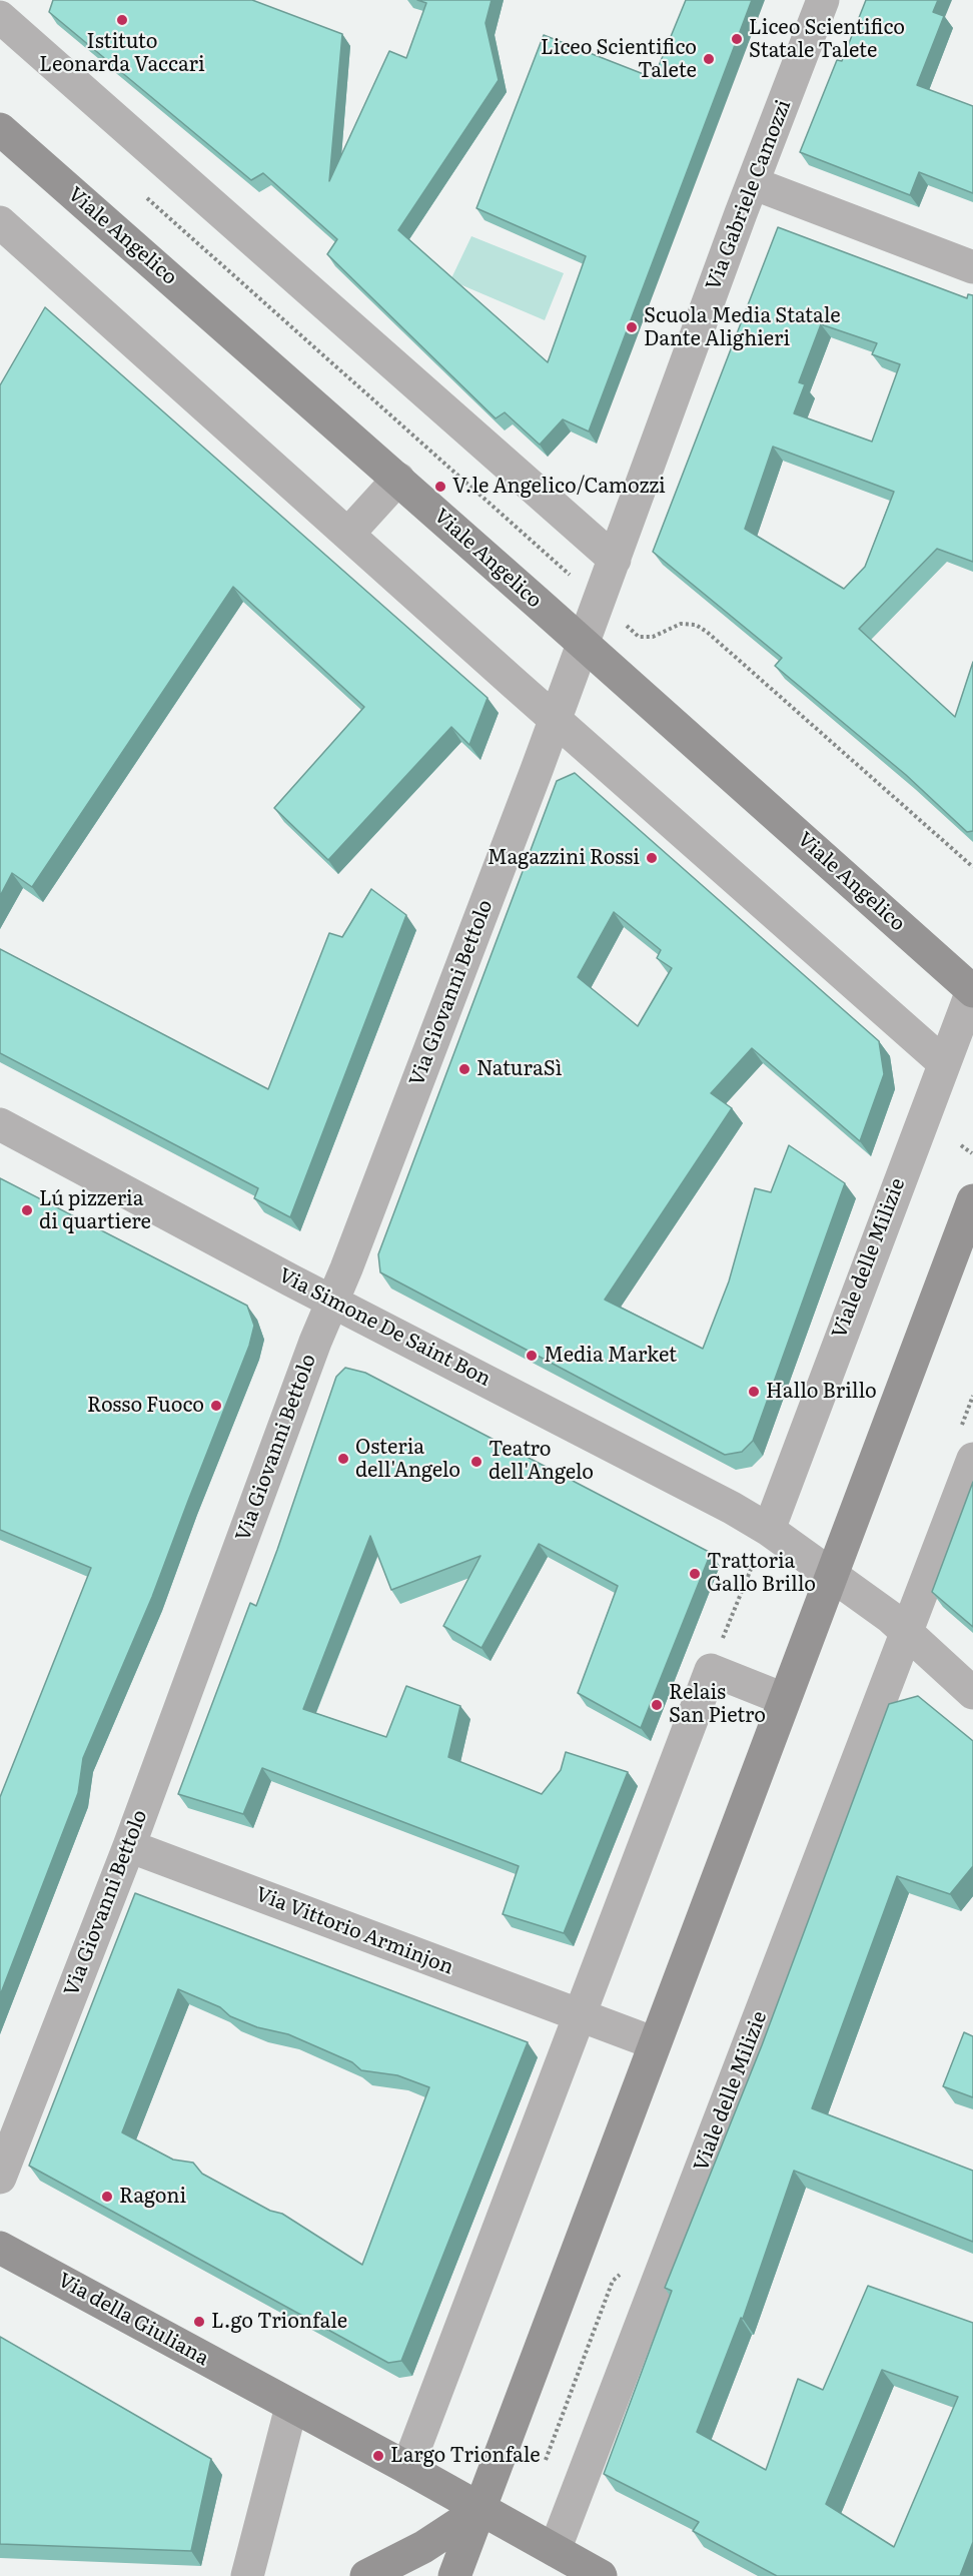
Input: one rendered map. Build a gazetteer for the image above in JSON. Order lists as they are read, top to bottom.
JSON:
{
  "streets": {
    "street": [
      "Via Gabriele Camozzi",
      "Viale Angelico",
      "Via Giovanni Bettolo",
      "Viale delle Milizie",
      "Via Simone De Saint Bon",
      "Via Vittorio Arminjon",
      "Via della Giuliana"
    ]
  },
  "crossings": [
    ["Via Gabriele Camozzi", "Viale Angelico"],
    ["Via Gabriele Camozzi", "Via Giovanni Bettolo"],
    ["Viale Angelico", "Via Giovanni Bettolo"],
    ["Viale Angelico", "Viale delle Milizie"],
    ["Via Giovanni Bettolo", "Via Simone De Saint Bon"],
    ["Via Giovanni Bettolo", "Via Vittorio Arminjon"],
    ["Viale delle Milizie", "Via Simone De Saint Bon"]
  ],
  "places": [
    "Istituto Leonarda Vaccari",
    "Liceo Scientifico Statale Talete",
    "Liceo Scientifico Talete",
    "Scuola Media Statale Dante Alighieri",
    "V.le Angelico/Camozzi",
    "Magazzini Rossi",
    "NaturaSì",
    "Lú pizzeria di quartiere",
    "Media Market",
    "Hallo Brillo",
    "Rosso Fuoco",
    "Osteria dell'Angelo",
    "Teatro dell'Angelo",
    "Trattoria Gallo Brillo",
    "Relais San Pietro",
    "Ragoni",
    "L.go Trionfale",
    "Largo Trionfale"
  ]
}
